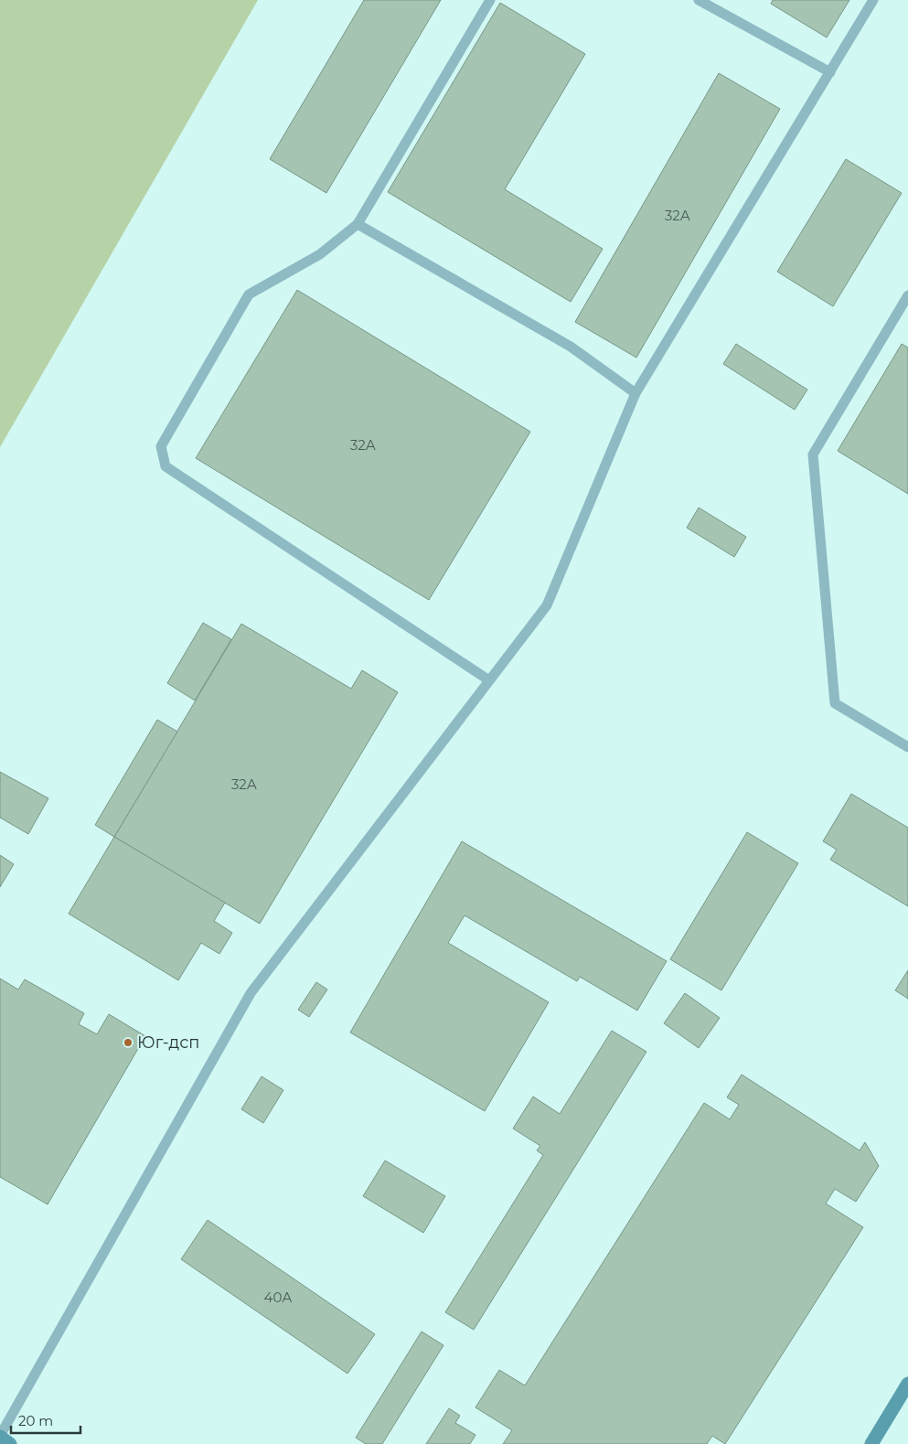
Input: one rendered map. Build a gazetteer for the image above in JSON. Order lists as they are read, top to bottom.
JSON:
{
  "places": ["Юг-дсп"],
  "house_numbers": [
    "32А",
    "32А",
    "32А",
    "40А"
  ],
  "scale_bar": "20 m"
}
